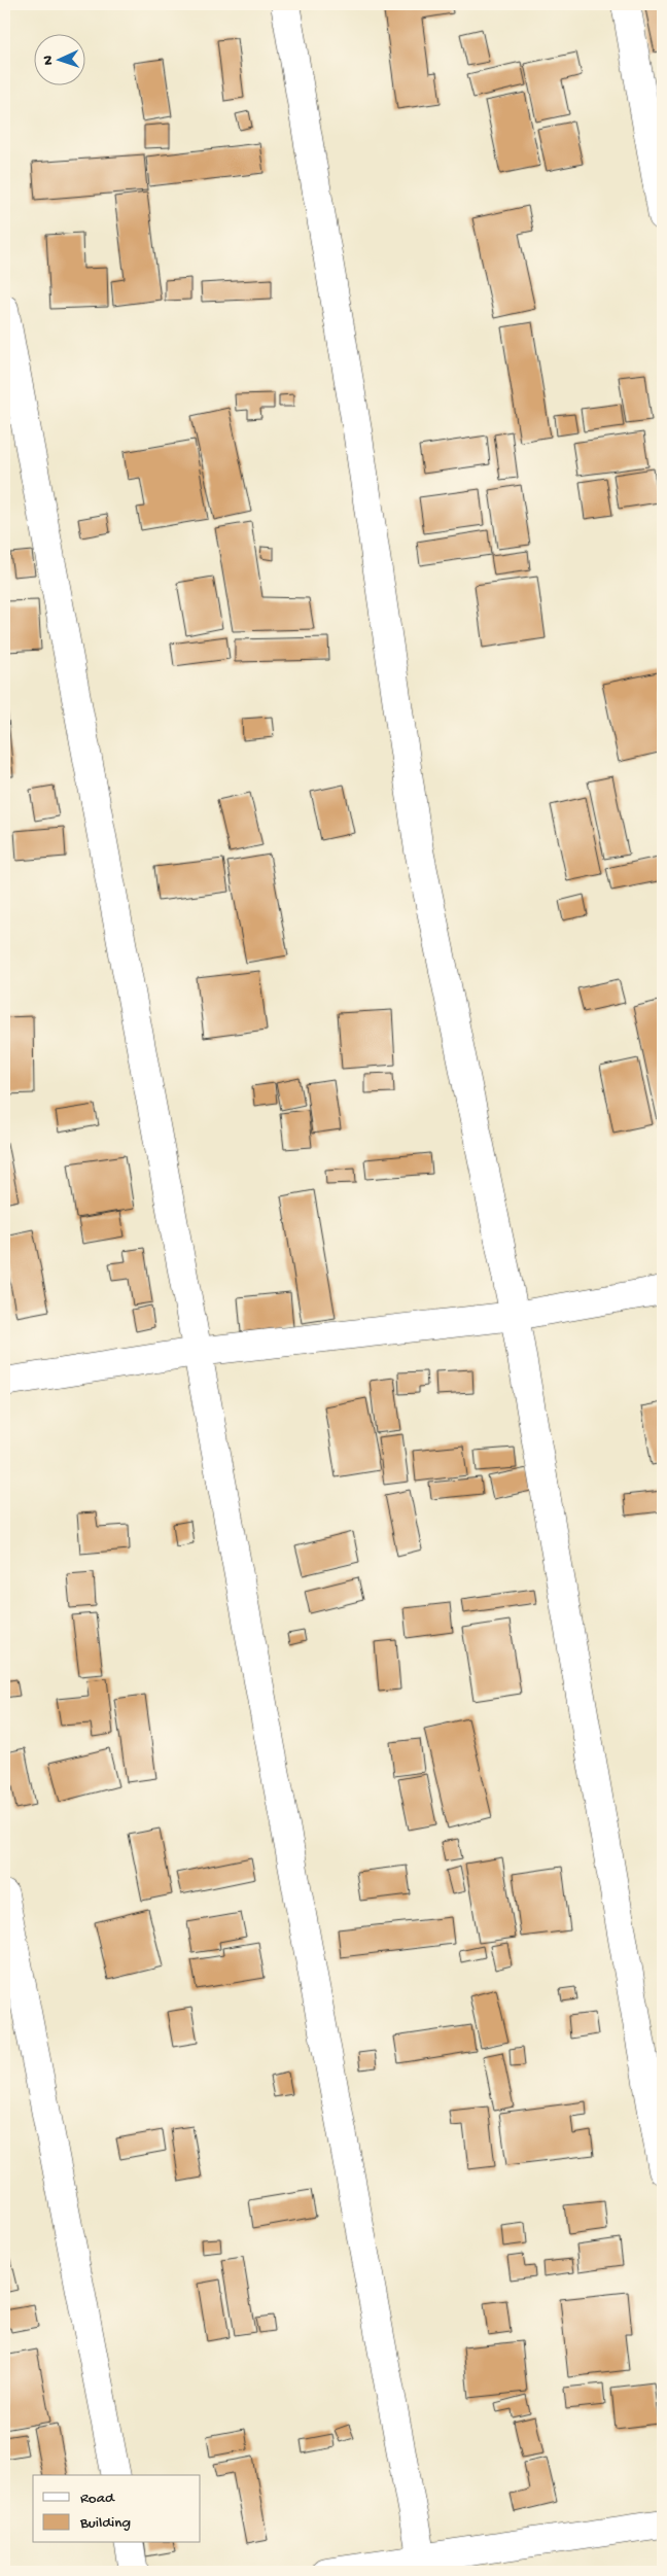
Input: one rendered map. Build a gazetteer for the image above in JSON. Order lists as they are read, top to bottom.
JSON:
{
  "legend": ["Road", "Building"],
  "north": "left"
}
